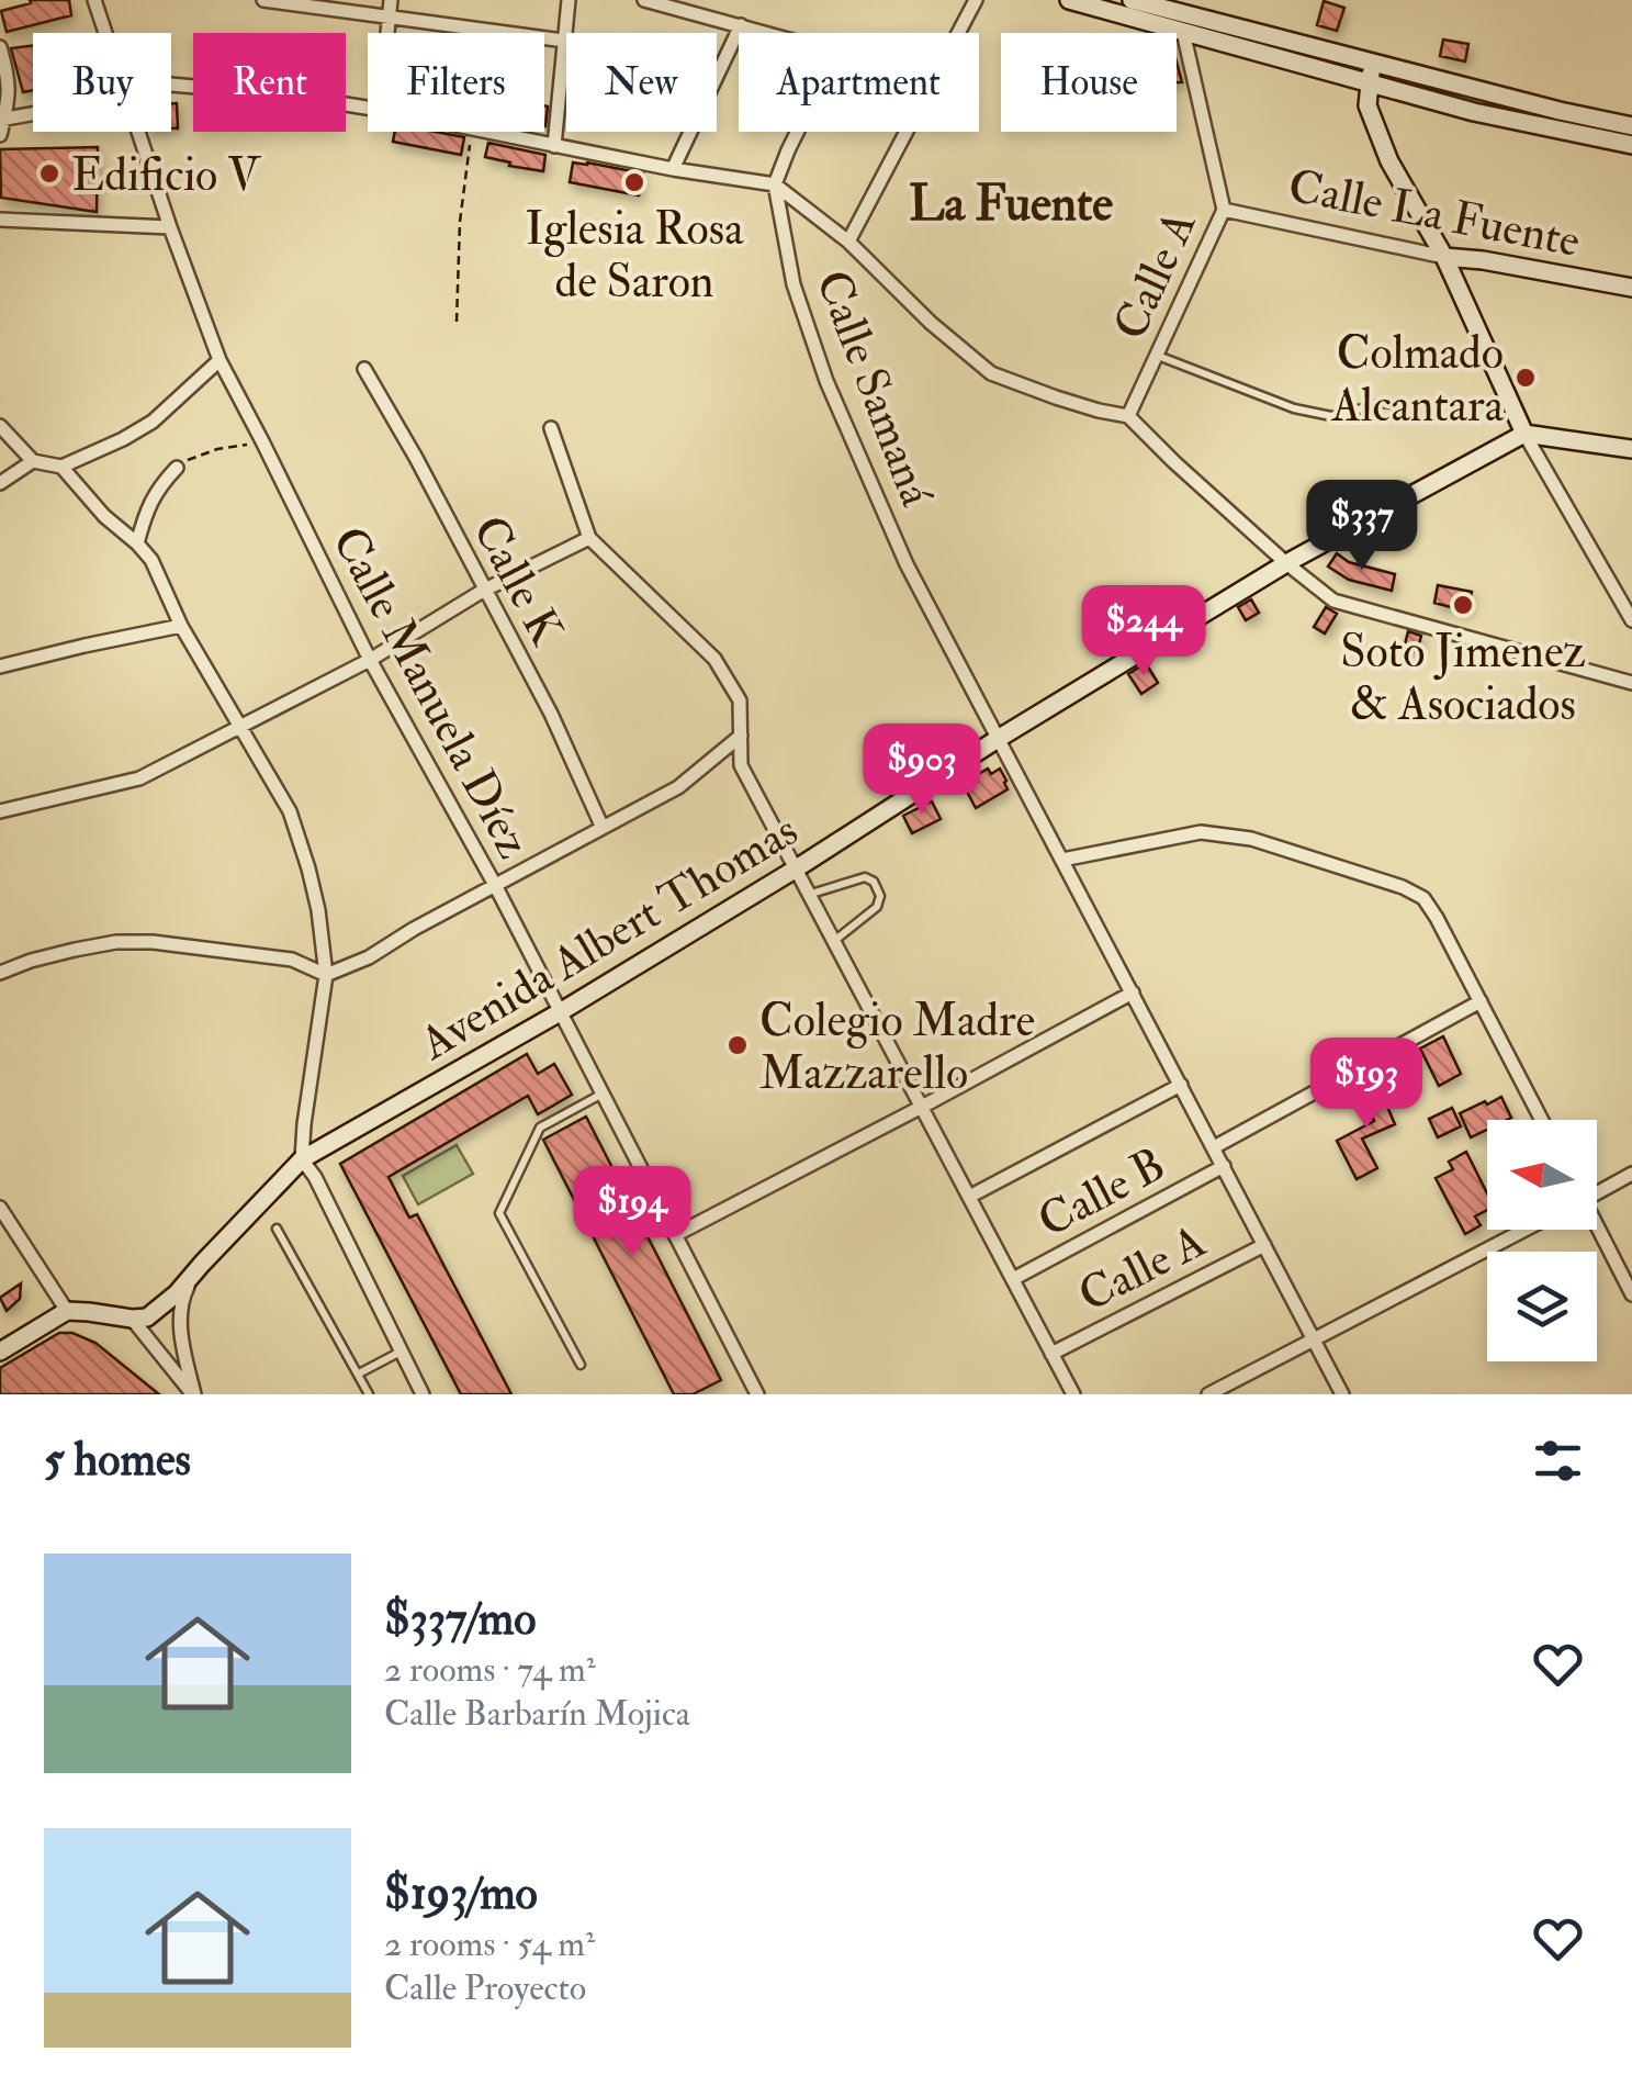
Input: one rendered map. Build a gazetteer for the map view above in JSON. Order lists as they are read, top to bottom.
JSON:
{
  "streets": {
    "main road": ["Calle La Fuente", "Avenida Albert Thomas"],
    "street": [
      "Calle A",
      "Calle Samaná",
      "Calle K",
      "Calle Manuela Díez",
      "Calle B"
    ]
  },
  "crossings": [
    ["Calle La Fuente", "Calle A"],
    ["Calle A", "Calle Samaná"],
    ["Calle Samaná", "Avenida Albert Thomas"],
    ["Calle Samaná", "Calle B"],
    ["Calle Manuela Díez", "Avenida Albert Thomas"]
  ],
  "districts": ["La Fuente"],
  "places": [
    "Edificio V",
    "Iglesia Rosa de Saron",
    "Colmado Alcantara",
    "Soto Jimenez & Asociados",
    "Colegio Madre Mazzarello"
  ],
  "north": "left",
  "page": {
    "chip": [
      "Buy",
      "Rent",
      "Filters",
      "New",
      "Apartment",
      "House"
    ],
    "price": [
      "$337",
      "$244",
      "$903",
      "$193",
      "$194"
    ],
    "heading": "5 homes",
    "list": [
      {
        "name": "$337/mo",
        "note": "2 rooms · 74 m² · Calle Barbarín Mojica"
      },
      {
        "name": "$193/mo",
        "note": "2 rooms · 54 m² · Calle Proyecto"
      }
    ]
  }
}
